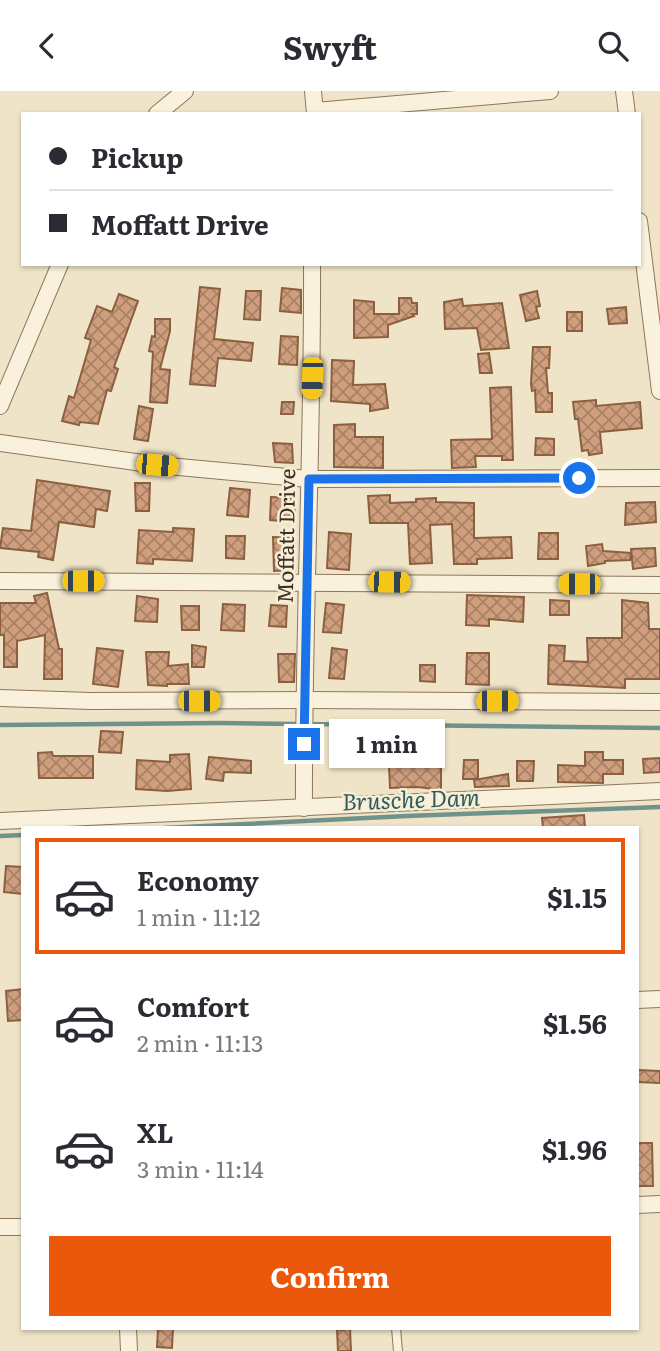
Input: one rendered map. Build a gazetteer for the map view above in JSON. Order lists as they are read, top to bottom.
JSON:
{
  "streets": {
    "street": ["Moffatt Drive"]
  },
  "water": ["Brusche Dam"],
  "page": {
    "header": "Swyft",
    "banner": ["Pickup", "Moffatt Drive"],
    "bubble": "1 min",
    "list": [
      {
        "name": "Economy",
        "note": "1 min · 11:12",
        "value": "$1.15"
      },
      {
        "name": "Comfort",
        "note": "2 min · 11:13",
        "value": "$1.56"
      },
      {
        "name": "XL",
        "note": "3 min · 11:14",
        "value": "$1.96"
      }
    ],
    "buttons": "Confirm"
  }
}
